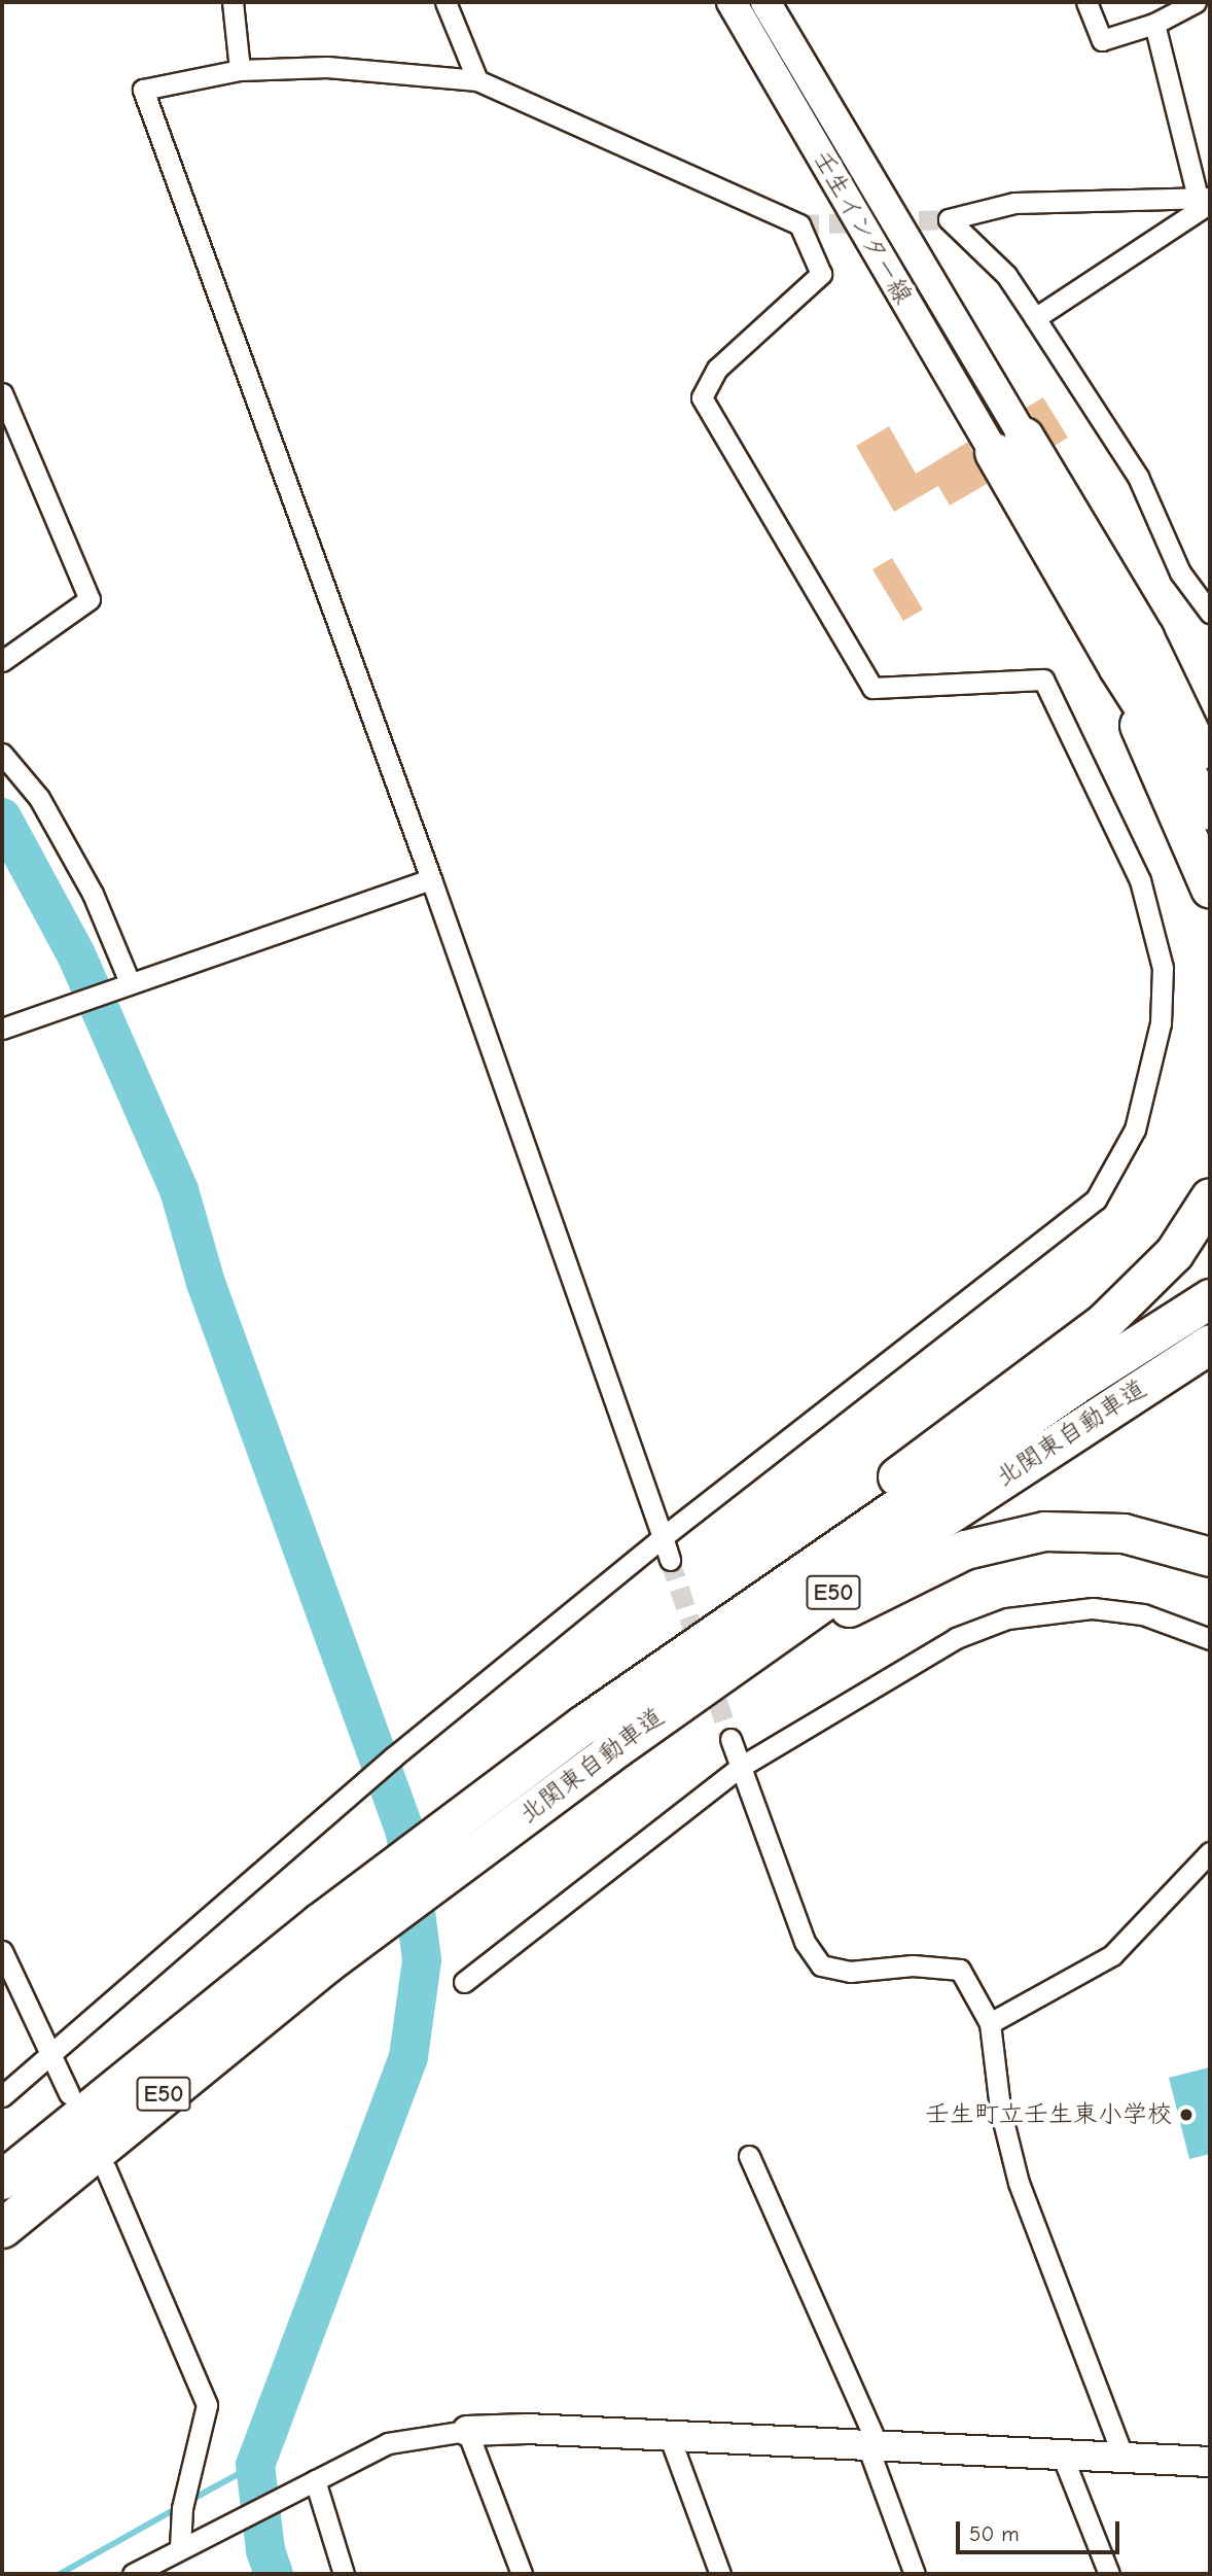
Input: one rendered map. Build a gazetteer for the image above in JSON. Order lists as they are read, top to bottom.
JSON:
{
  "streets": {
    "highway": ["北関東自動車道", "E50"],
    "main road": ["壬生インター線"]
  },
  "places": ["壬生町立壬生東小学校"],
  "scale_bar": "50 m"
}
